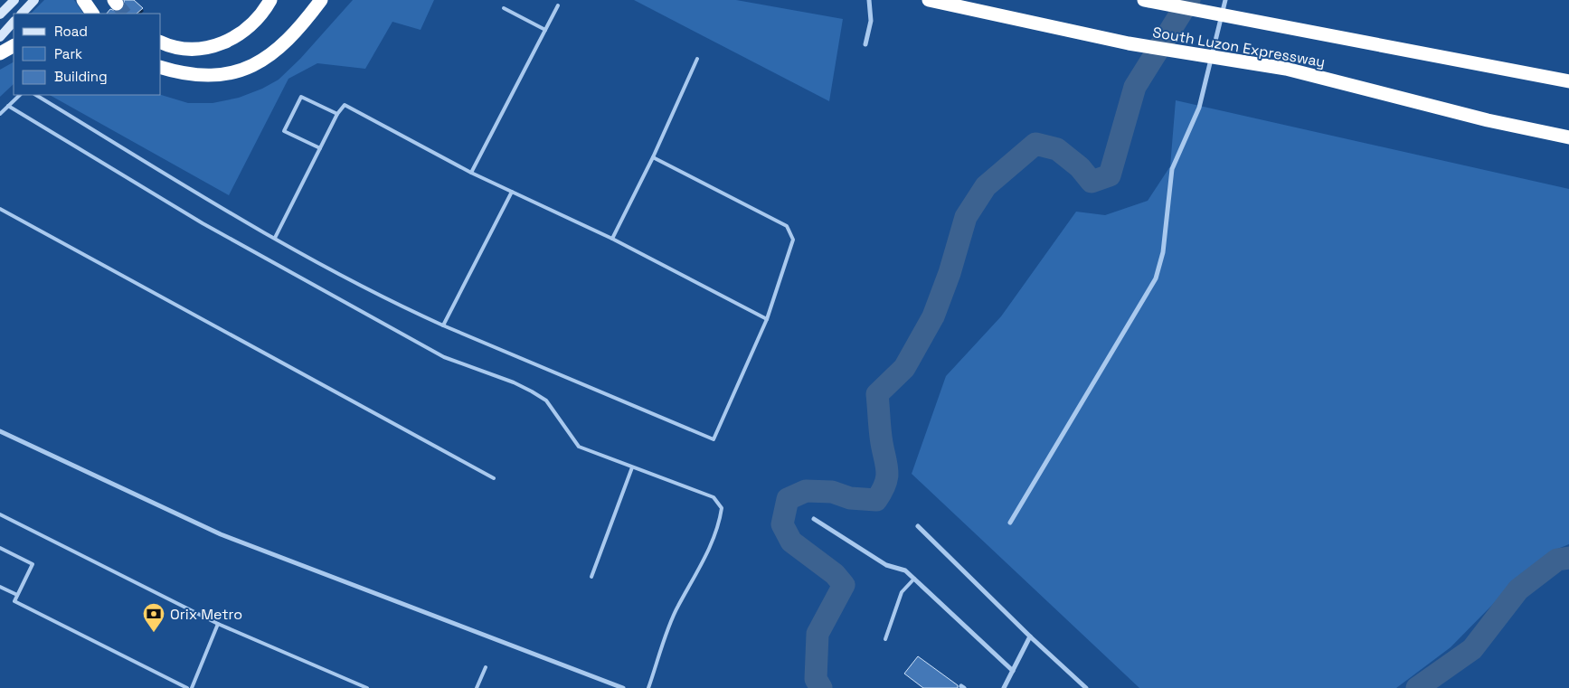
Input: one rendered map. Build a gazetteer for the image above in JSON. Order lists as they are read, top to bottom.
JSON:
{
  "streets": {
    "highway": ["South Luzon Expressway"]
  },
  "places": {
    "bank": ["Orix Metro"]
  },
  "legend": ["Road", "Park", "Building"]
}
